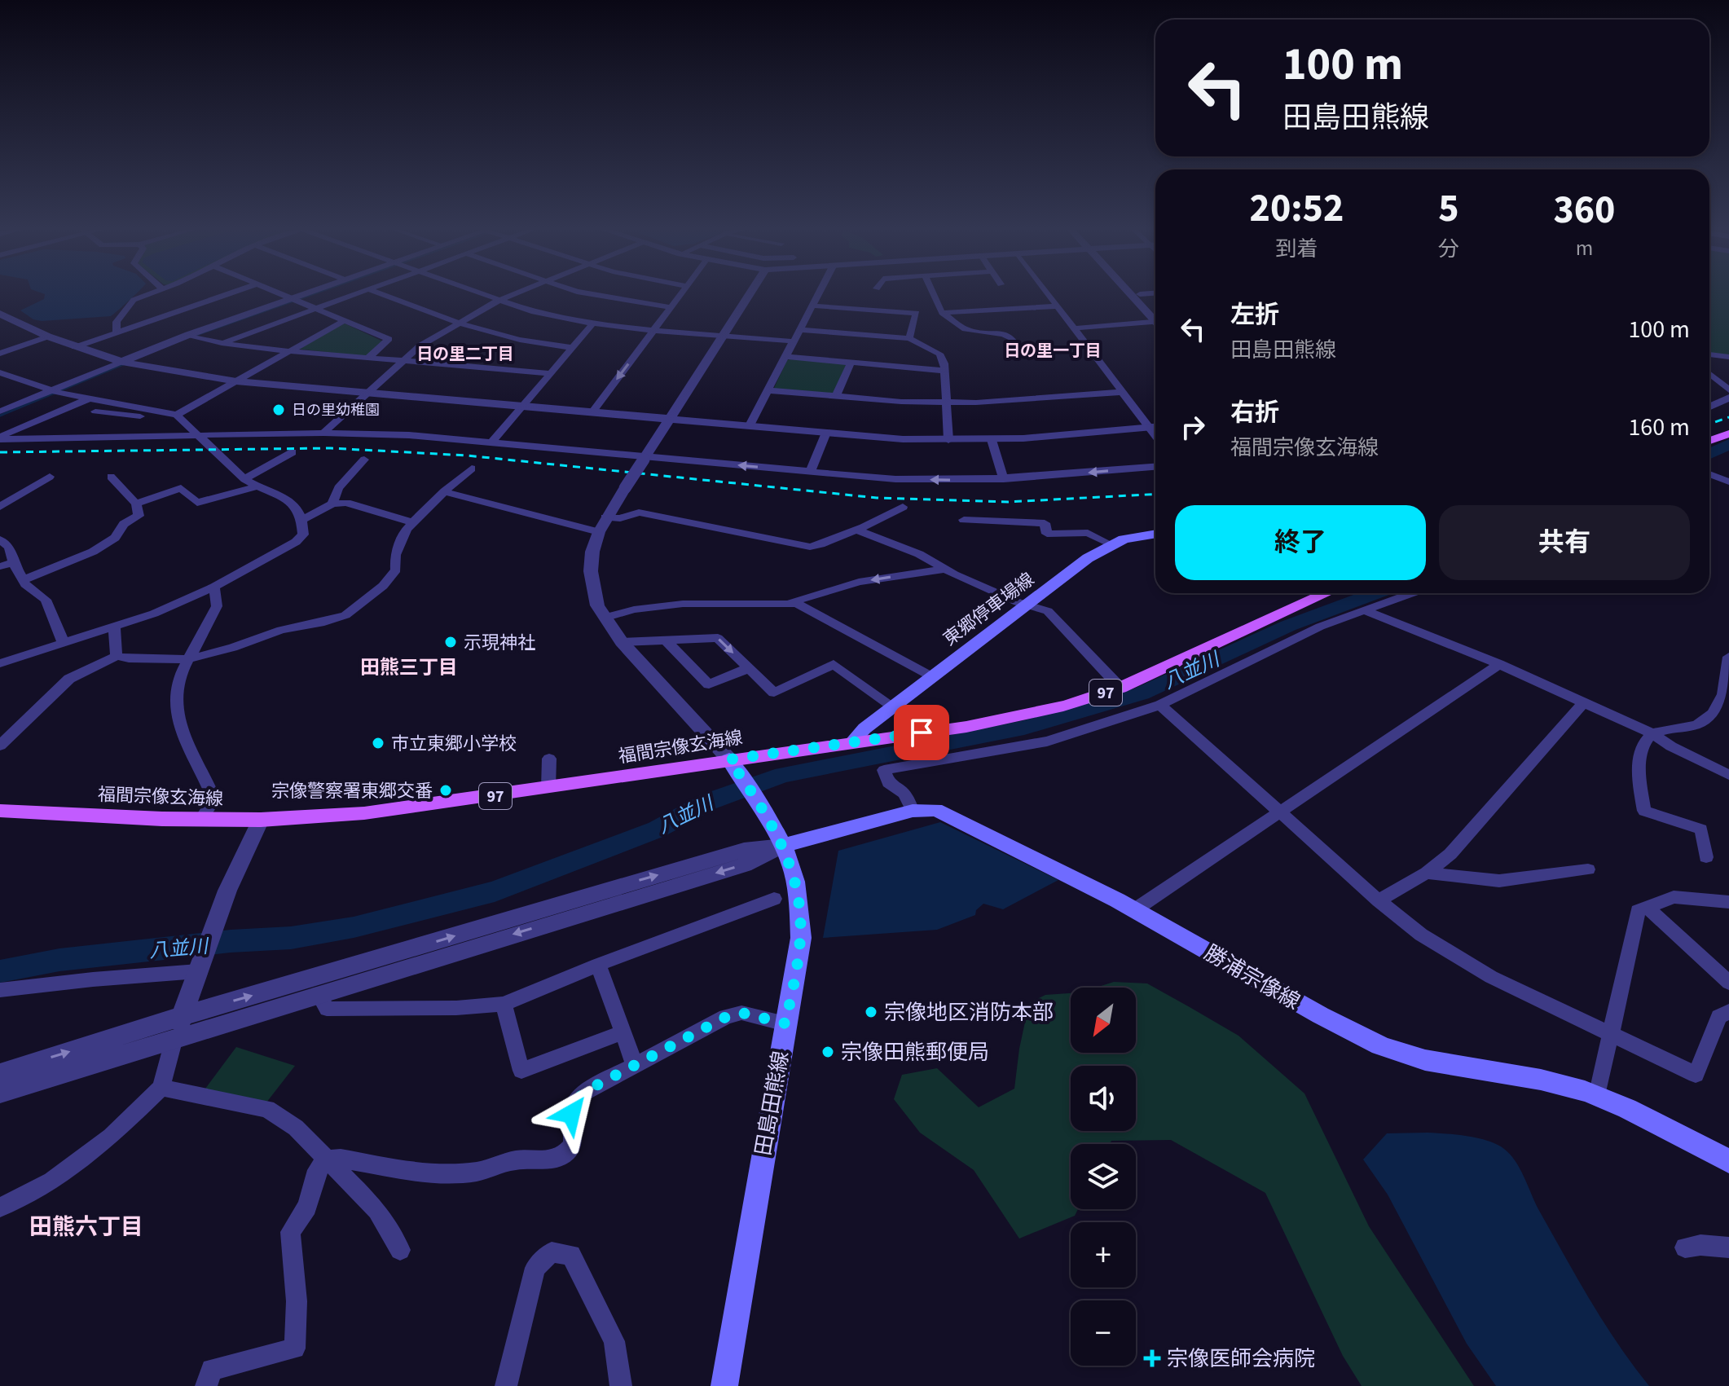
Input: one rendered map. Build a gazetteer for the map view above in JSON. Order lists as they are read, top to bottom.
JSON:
{
  "streets": {
    "main road": [
      "東郷停車場線",
      "97",
      "福間宗像玄海線",
      "勝浦宗像線",
      "田島田熊線"
    ]
  },
  "crossings": [
    ["東郷停車場線", "福間宗像玄海線"],
    ["福間宗像玄海線", "田島田熊線"],
    ["勝浦宗像線", "田島田熊線"]
  ],
  "districts": [
    "日の里一丁目",
    "日の里二丁目",
    "田熊三丁目",
    "田熊六丁目"
  ],
  "water": ["八並川"],
  "places": {
    "other": [
      "日の里幼稚園",
      "示現神社",
      "市立東郷小学校",
      "宗像警察署東郷交番",
      "宗像地区消防本部",
      "宗像田熊郵便局"
    ],
    "health": ["宗像医師会病院"]
  },
  "north": "bottom left",
  "page": {
    "turn": ["100 m", "田島田熊線"],
    "eta": [
      "20:52",
      "到着",
      "5",
      "分",
      "360",
      "m"
    ],
    "list": [
      {
        "name": "左折",
        "note": "田島田熊線",
        "value": "100 m"
      },
      {
        "name": "右折",
        "note": "福間宗像玄海線",
        "value": "160 m"
      }
    ],
    "buttons": ["終了", "共有"],
    "map_buttons": ["+", "−"]
  }
}
